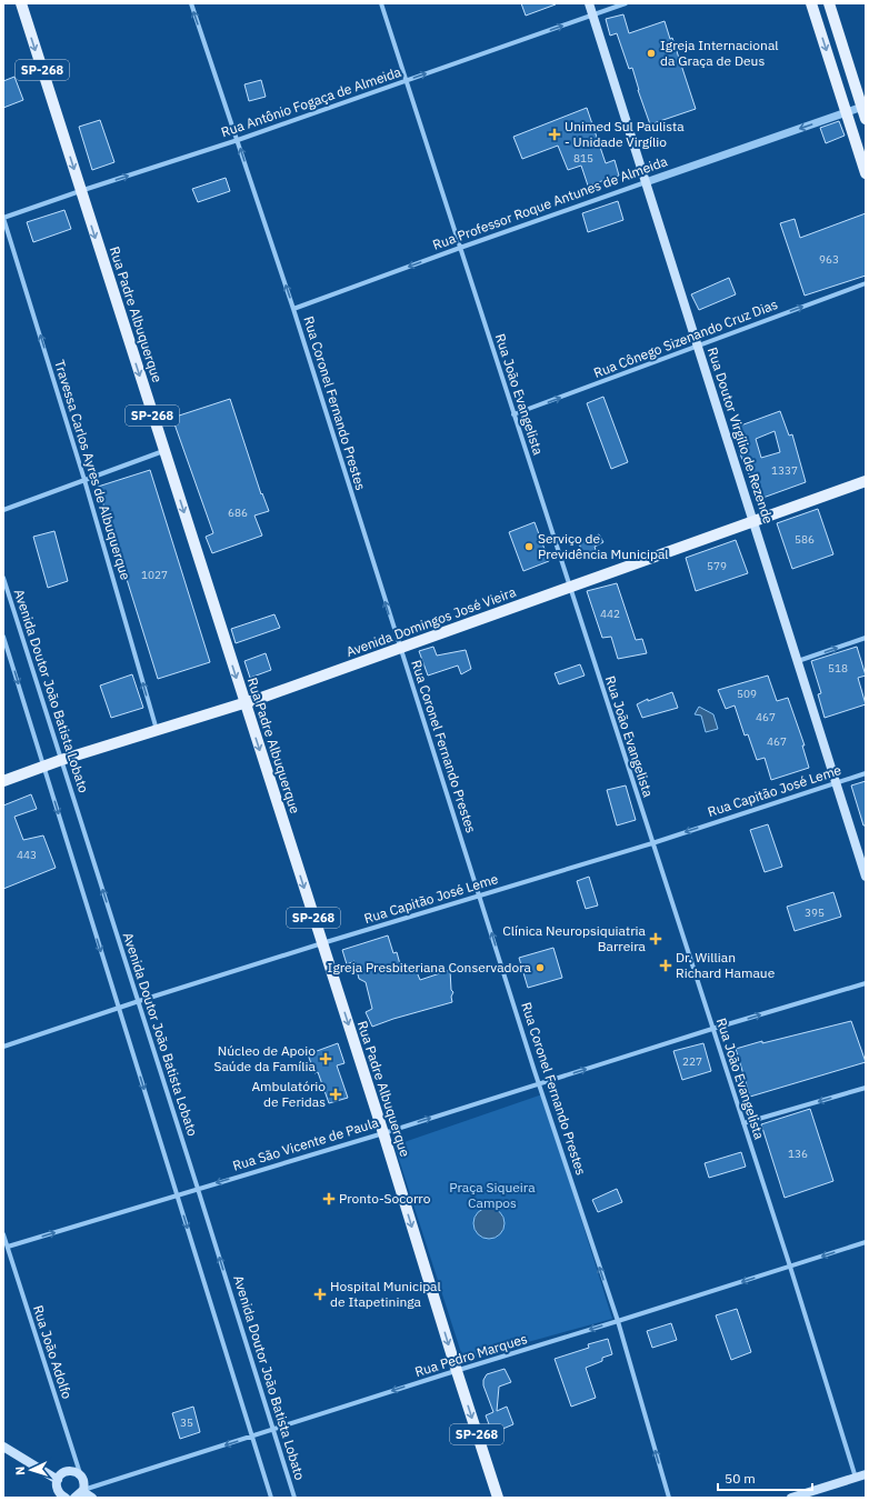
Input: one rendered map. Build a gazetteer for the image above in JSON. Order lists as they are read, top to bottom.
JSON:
{
  "streets": {
    "main road": [
      "SP-268",
      "Rua Padre Albuquerque",
      "Rua Doutor Virgílio de Rezende",
      "Avenida Domingos José Vieira"
    ],
    "street": [
      "Rua Antônio Fogaça de Almeida",
      "Rua Professor Roque Antunes de Almeida",
      "Rua Cônego Sizenando Cruz Dias",
      "Rua João Evangelista",
      "Rua Coronel Fernando Prestes",
      "Travessa Carlos Ayres de Albuquerque",
      "Avenida Doutor João Batista Lobato",
      "Rua Capitão José Leme",
      "Rua São Vicente de Paula",
      "Rua João Adolfo",
      "Rua Pedro Marques"
    ]
  },
  "crossings": [
    ["Rua Antônio Fogaça de Almeida", "Rua Padre Albuquerque"],
    ["Rua Antônio Fogaça de Almeida", "Rua João Evangelista"],
    ["Rua Antônio Fogaça de Almeida", "Rua Coronel Fernando Prestes"],
    ["Rua Antônio Fogaça de Almeida", "Rua Doutor Virgílio de Rezende"],
    ["Rua Antônio Fogaça de Almeida", "Travessa Carlos Ayres de Albuquerque"],
    ["Rua Professor Roque Antunes de Almeida", "Rua João Evangelista"],
    ["Rua Professor Roque Antunes de Almeida", "Rua Coronel Fernando Prestes"],
    ["Rua Professor Roque Antunes de Almeida", "Rua Doutor Virgílio de Rezende"],
    ["Rua Padre Albuquerque", "Avenida Domingos José Vieira"],
    ["Rua Padre Albuquerque", "Rua Capitão José Leme"],
    ["Rua Padre Albuquerque", "Rua São Vicente de Paula"],
    ["Rua Padre Albuquerque", "Rua Pedro Marques"],
    ["Rua Cônego Sizenando Cruz Dias", "Rua João Evangelista"],
    ["Rua Cônego Sizenando Cruz Dias", "Rua Doutor Virgílio de Rezende"],
    ["Rua João Evangelista", "Avenida Domingos José Vieira"],
    ["Rua João Evangelista", "Rua Capitão José Leme"],
    ["Rua João Evangelista", "Rua São Vicente de Paula"],
    ["Rua João Evangelista", "Rua Pedro Marques"],
    ["Rua Coronel Fernando Prestes", "Avenida Domingos José Vieira"],
    ["Rua Coronel Fernando Prestes", "Rua Capitão José Leme"],
    ["Rua Coronel Fernando Prestes", "Rua São Vicente de Paula"],
    ["Rua Coronel Fernando Prestes", "Rua Pedro Marques"],
    ["Rua Doutor Virgílio de Rezende", "Avenida Domingos José Vieira"],
    ["Rua Doutor Virgílio de Rezende", "Rua Capitão José Leme"],
    ["Travessa Carlos Ayres de Albuquerque", "Avenida Domingos José Vieira"],
    ["Avenida Domingos José Vieira", "Avenida Doutor João Batista Lobato"],
    ["Avenida Doutor João Batista Lobato", "Rua Capitão José Leme"],
    ["Avenida Doutor João Batista Lobato", "Rua São Vicente de Paula"],
    ["Avenida Doutor João Batista Lobato", "Rua Pedro Marques"],
    ["Rua São Vicente de Paula", "Rua João Adolfo"]
  ],
  "one_way": [
    "Rua Antônio Fogaça de Almeida",
    "Rua Professor Roque Antunes de Almeida",
    "Rua Padre Albuquerque",
    "Rua Cônego Sizenando Cruz Dias",
    "Rua Coronel Fernando Prestes",
    "Travessa Carlos Ayres de Albuquerque",
    "Rua Pedro Marques"
  ],
  "parks": ["Praça Siqueira Campos"],
  "places": {
    "other": ["Igreja Internacional da Graça de Deus", "Serviço de Previdência Municipal", "Igreja Presbiteriana Conservadora"],
    "health": [
      "Unimed Sul Paulista - Unidade Virgílio",
      "Clínica Neuropsiquiatria Barreira",
      "Dr. Willian Richard Hamaue",
      "Núcleo de Apoio Saúde da Família",
      "Ambulatório de Feridas",
      "Pronto-Socorro",
      "Hospital Municipal de Itapetininga"
    ]
  },
  "house_numbers": [
    "815",
    "963",
    "1337",
    "686",
    "586",
    "579",
    "1027",
    "442",
    "518",
    "509",
    "467",
    "467",
    "443",
    "395",
    "227",
    "136",
    "35"
  ],
  "scale_bar": "50 m",
  "north": "left"
}
